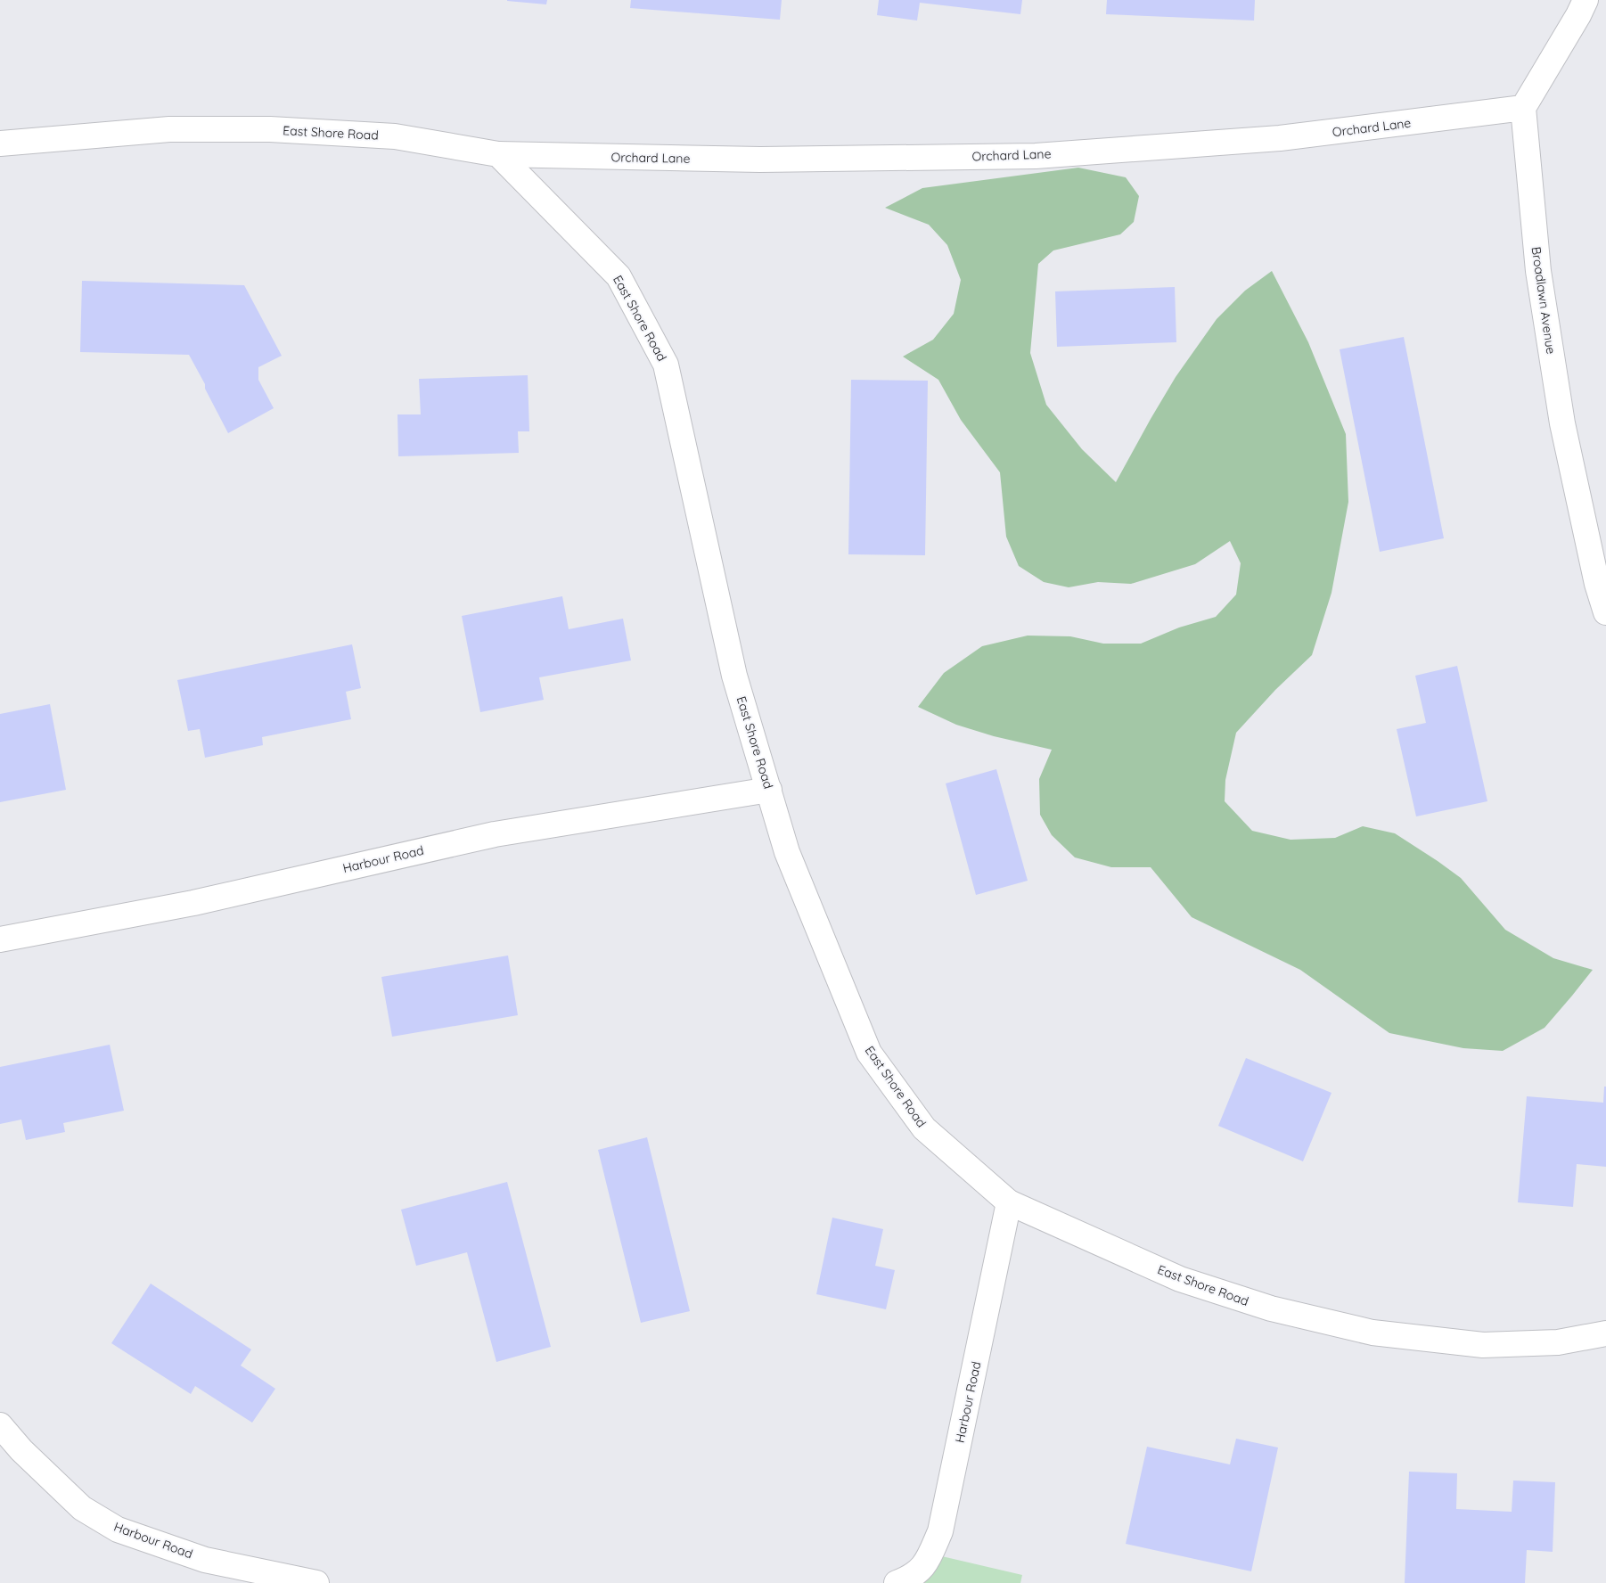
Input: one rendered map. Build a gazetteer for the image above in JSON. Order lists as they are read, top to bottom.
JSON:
{
  "streets": {
    "street": [
      "Orchard Lane",
      "East Shore Road",
      "Broadlawn Avenue",
      "Harbour Road"
    ]
  },
  "crossings": [
    ["Orchard Lane", "East Shore Road"],
    ["Orchard Lane", "Broadlawn Avenue"],
    ["East Shore Road", "Harbour Road"]
  ]
}
